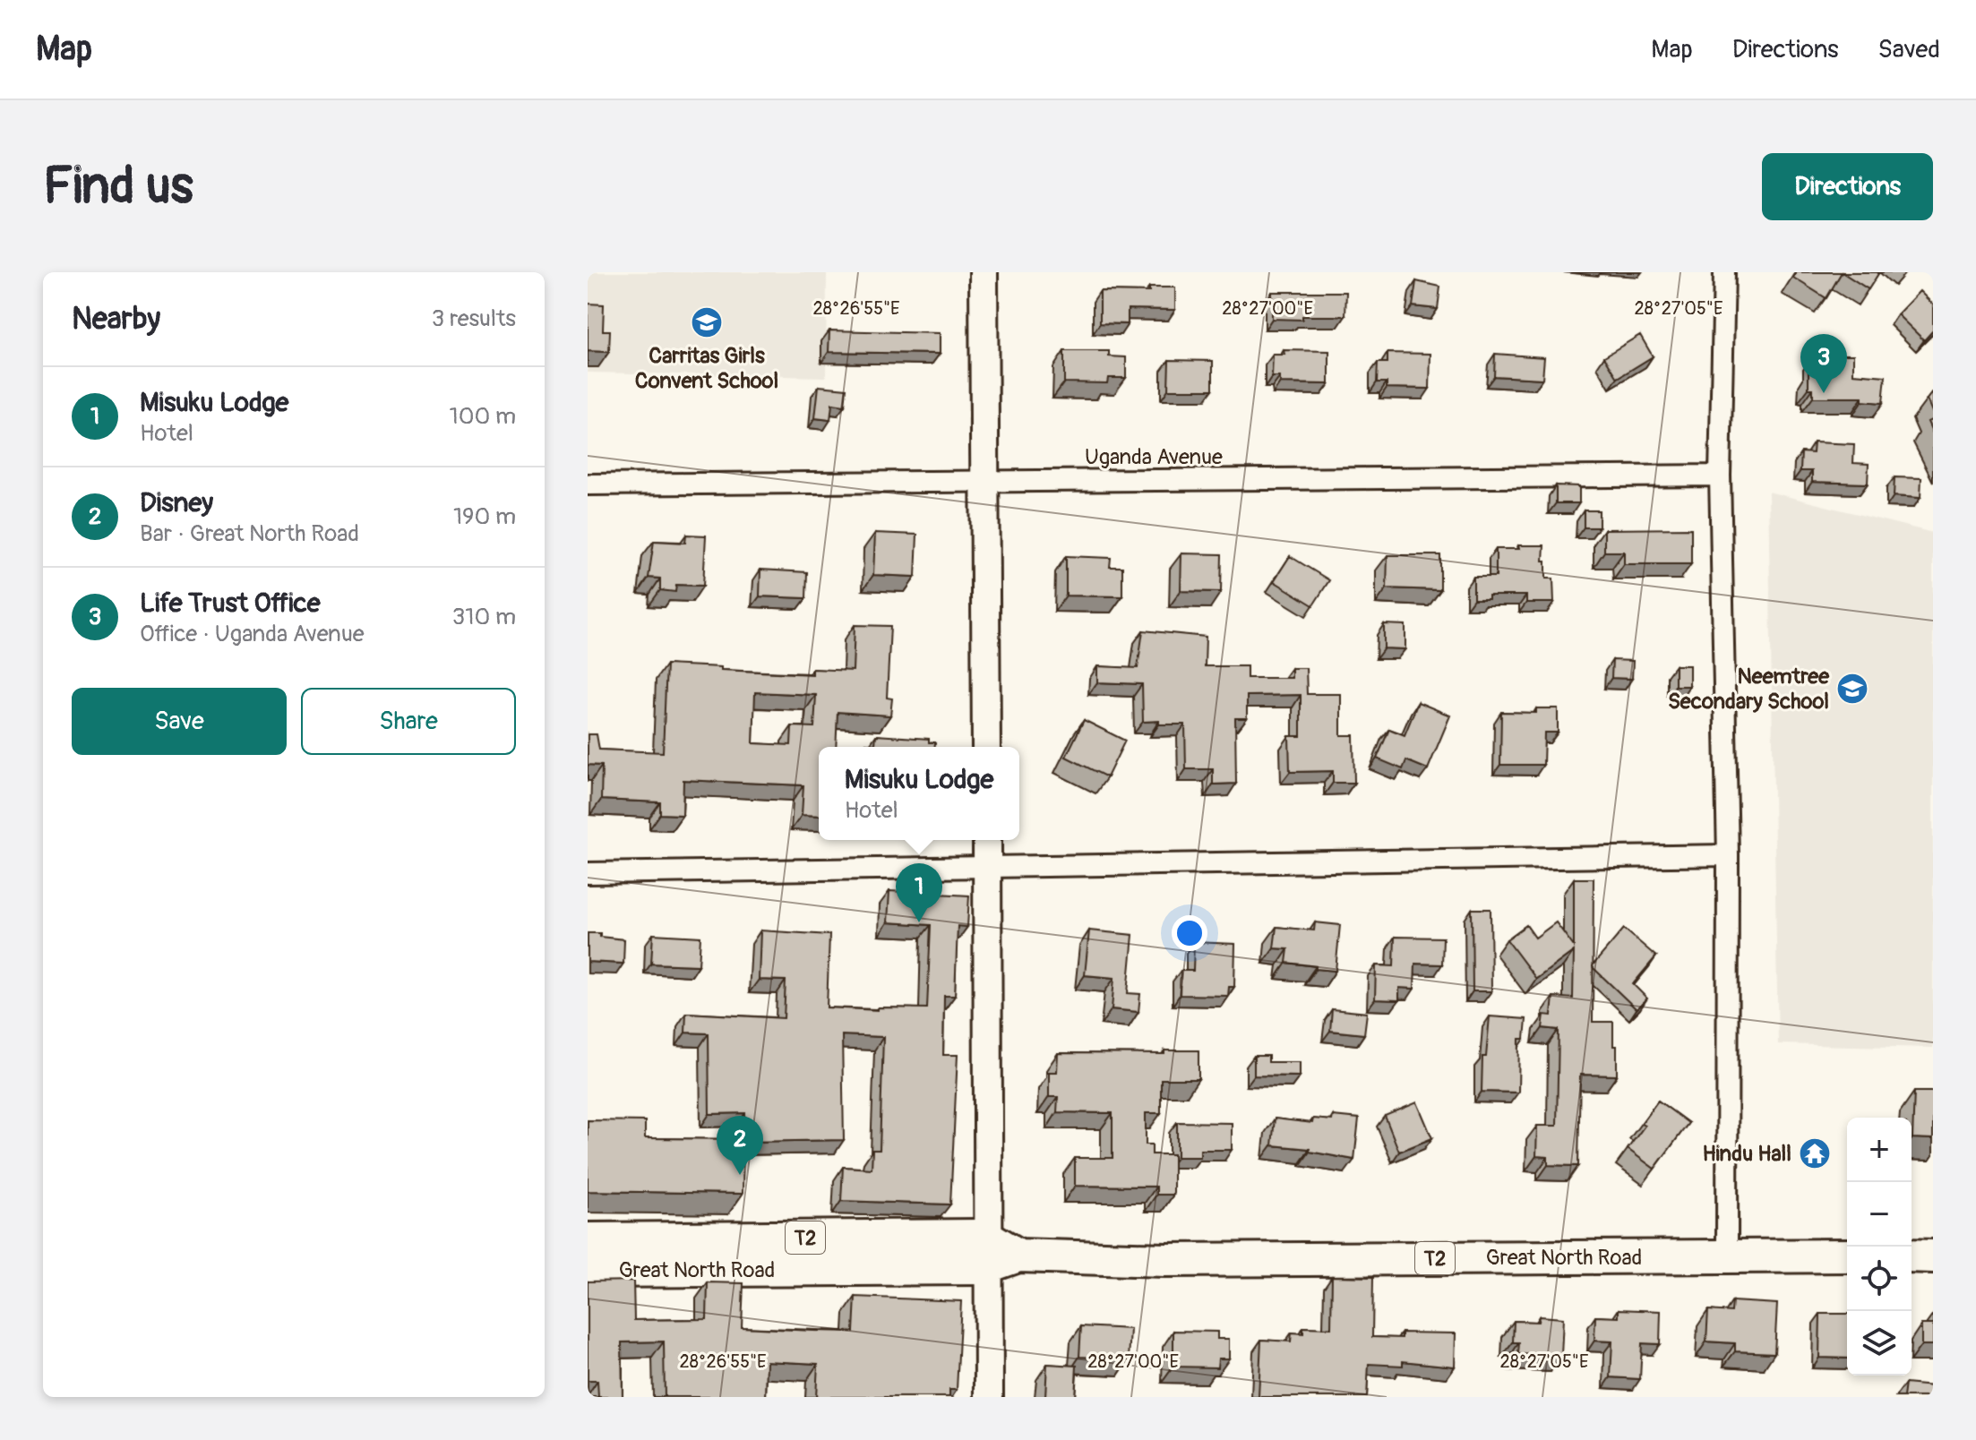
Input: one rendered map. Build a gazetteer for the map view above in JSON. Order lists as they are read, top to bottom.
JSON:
{
  "streets": {
    "highway": ["T2", "Great North Road"],
    "street": ["Uganda Avenue"]
  },
  "places": {
    "school or university": ["Carritas Girls Convent School", "Neemtree Secondary School"],
    "temple": ["Hindu Hall"]
  },
  "page": {
    "header": "Map",
    "nav": ["Map", "Directions", "Saved"],
    "buttons": [
      "Directions",
      ["Save", "Share"]
    ],
    "title": "Find us",
    "heading": ["Nearby", "3 results"],
    "pins": ["3", "1", "2"],
    "list": [
      {
        "mark": "1",
        "name": "Misuku Lodge",
        "note": "Hotel",
        "value": "100 m"
      },
      {
        "mark": "2",
        "name": "Disney",
        "note": "Bar · Great North Road",
        "value": "190 m"
      },
      {
        "mark": "3",
        "name": "Life Trust Office",
        "note": "Office · Uganda Avenue",
        "value": "310 m"
      }
    ],
    "popup": ["Misuku Lodge", "Hotel"],
    "map_buttons": ["+", "−"]
  },
  "coordinates": ["28°26'55\"E", "28°27'00\"E", "28°27'05\"E"]
}
